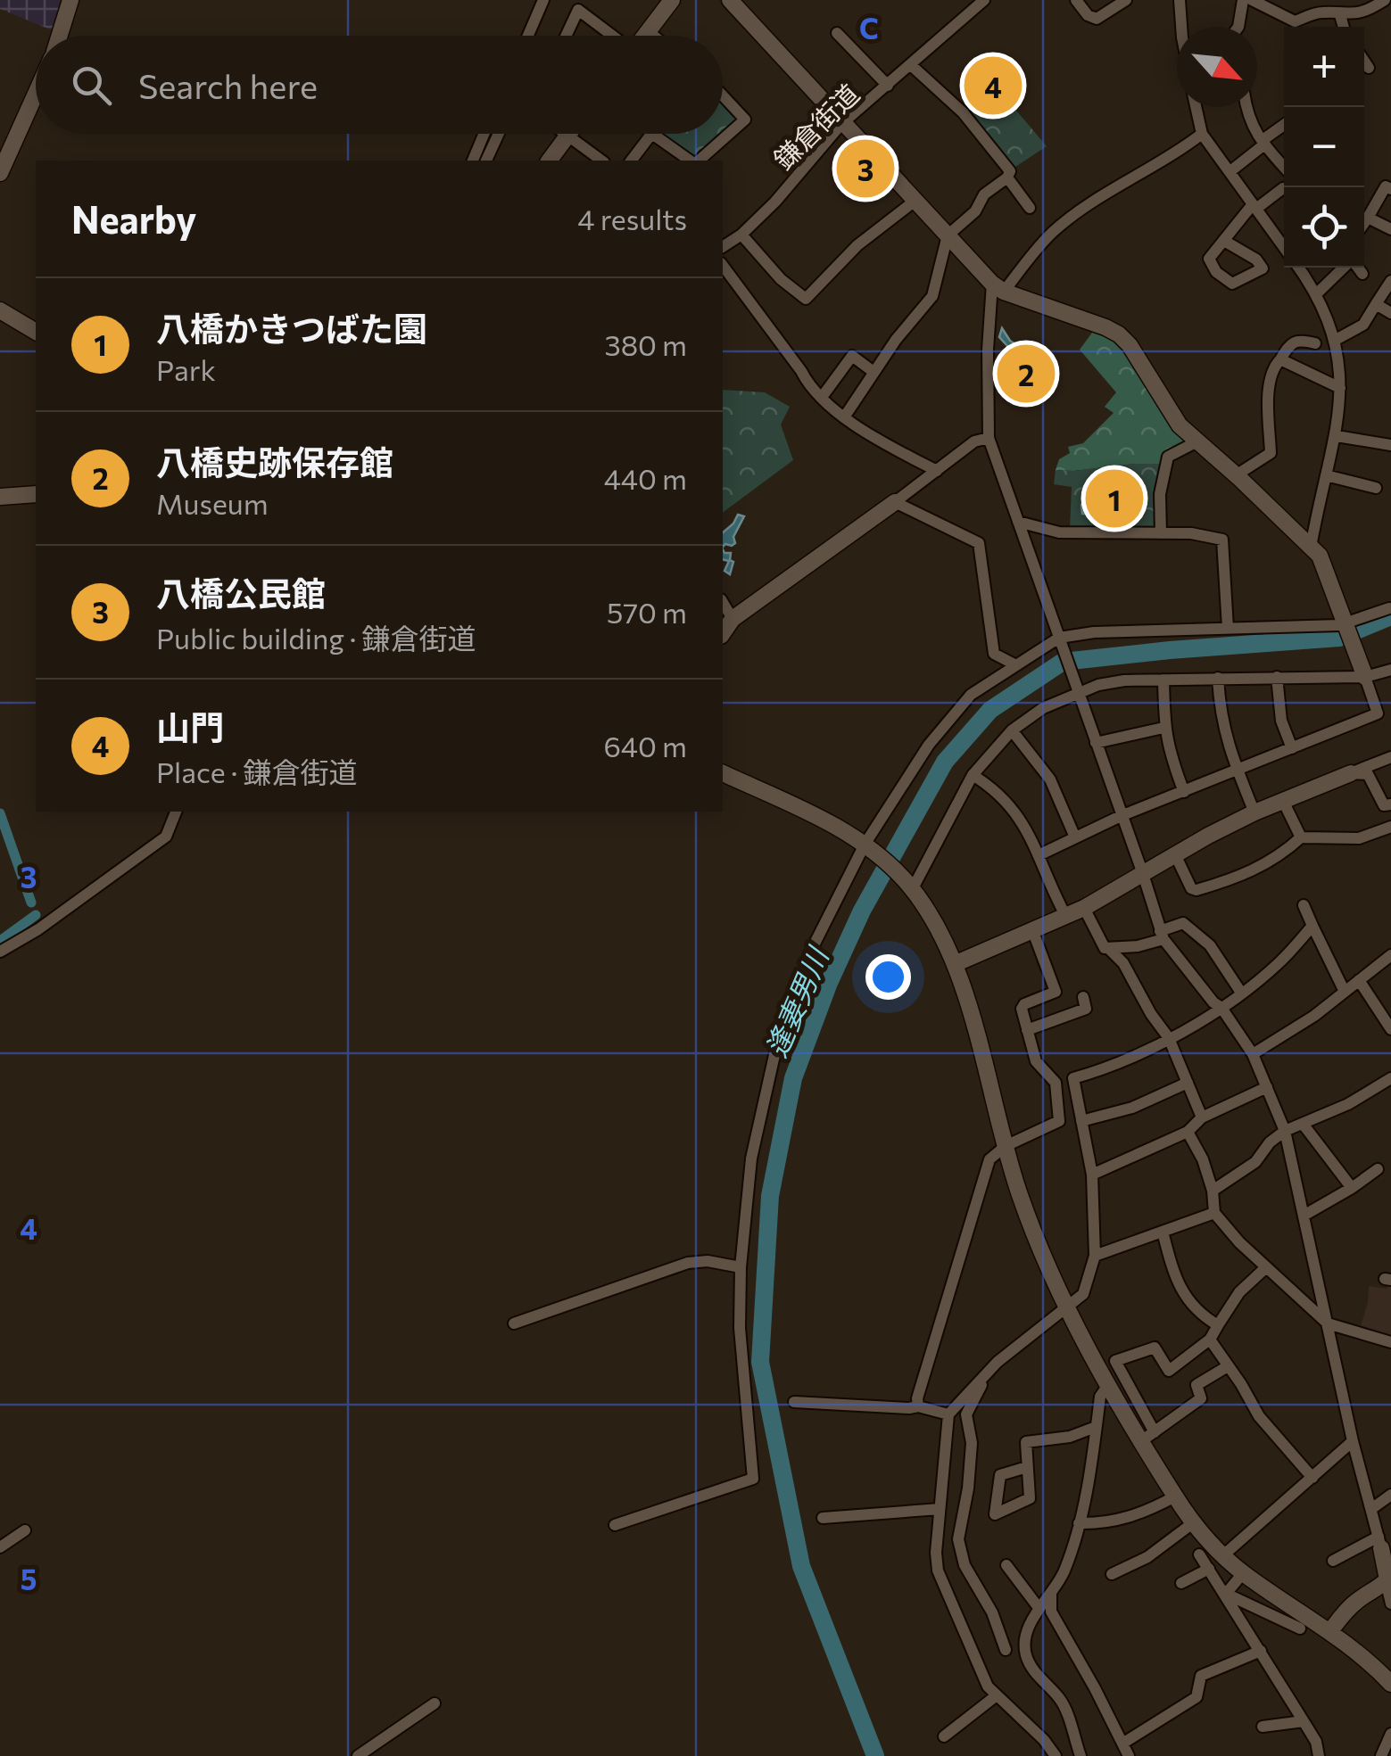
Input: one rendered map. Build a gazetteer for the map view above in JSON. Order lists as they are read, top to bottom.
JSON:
{
  "streets": {
    "street": ["鎌倉街道"]
  },
  "water": ["逢妻男川"],
  "north": "bottom right",
  "page": {
    "map_buttons": ["+", "−"],
    "search": "Search here",
    "pins": [
      "4",
      "3",
      "2",
      "1"
    ],
    "heading": ["Nearby", "4 results"],
    "list": [
      {
        "mark": "1",
        "name": "八橋かきつばた園",
        "note": "Park",
        "value": "380 m"
      },
      {
        "mark": "2",
        "name": "八橋史跡保存館",
        "note": "Museum",
        "value": "440 m"
      },
      {
        "mark": "3",
        "name": "八橋公民館",
        "note": "Public building · 鎌倉街道",
        "value": "570 m"
      },
      {
        "mark": "4",
        "name": "山門",
        "note": "Place · 鎌倉街道",
        "value": "640 m"
      }
    ]
  },
  "grid": {
    "columns": ["C"],
    "rows": ["3", "4", "5"]
  }
}
